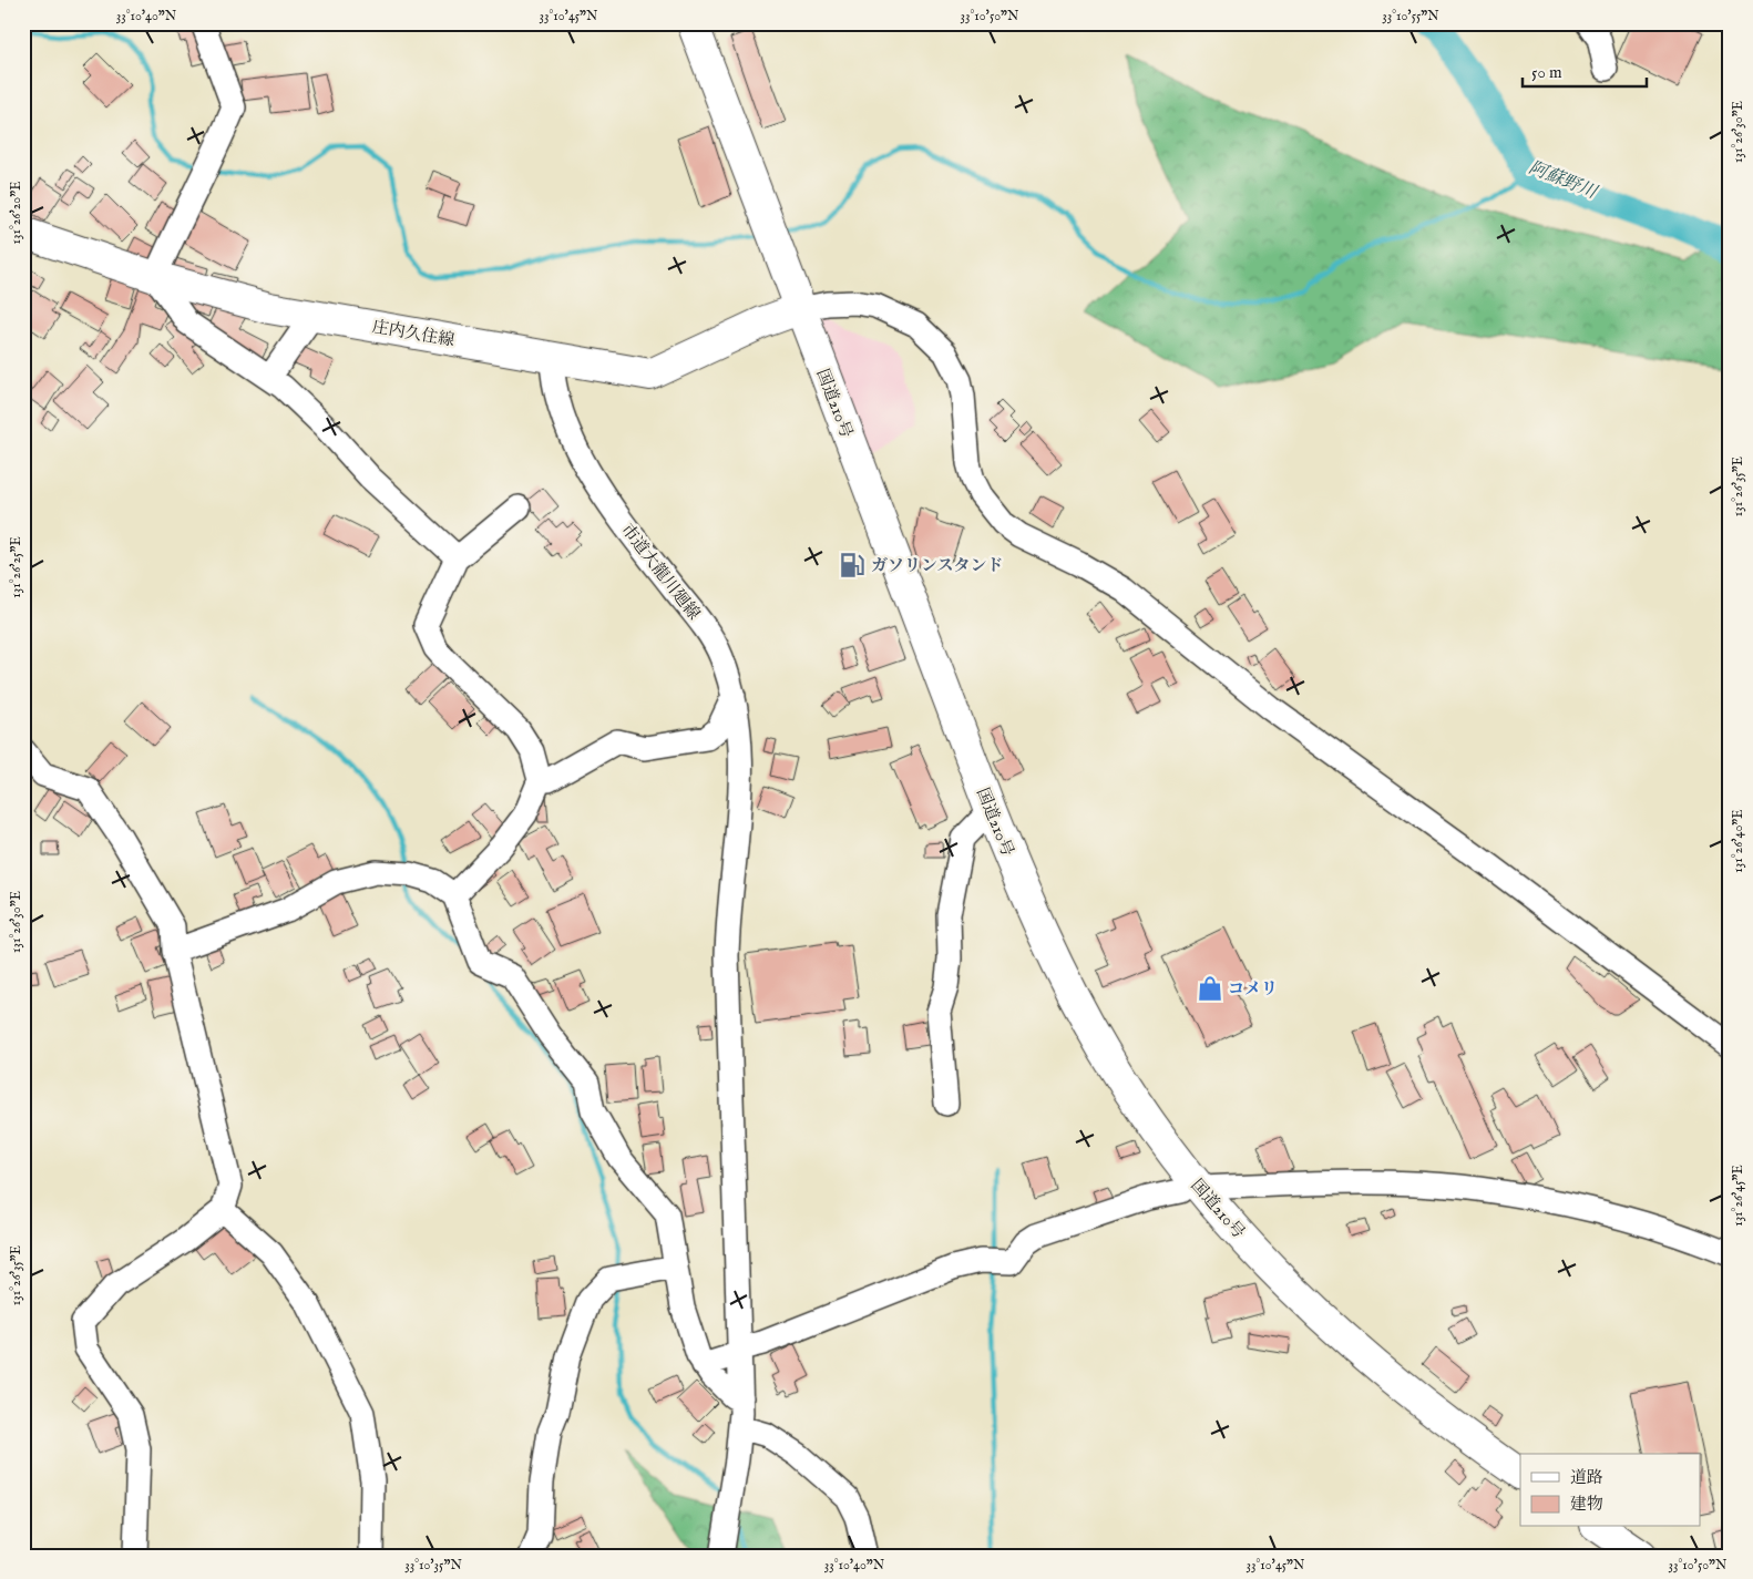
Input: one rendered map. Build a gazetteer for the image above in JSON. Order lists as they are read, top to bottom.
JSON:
{
  "streets": {
    "main road": ["庄内久住線", "国道210号"],
    "street": ["市道大龍川廻線"]
  },
  "crossings": [
    ["庄内久住線", "国道210号"],
    ["庄内久住線", "市道大龍川廻線"]
  ],
  "water": ["阿蘇野川"],
  "places": {
    "fuel station": ["ガソリンスタンド"],
    "shop": ["コメリ"]
  },
  "legend": ["道路", "建物"],
  "scale_bar": "50 m",
  "coordinates": [
    "33°10'40\"N",
    "33°10'45\"N",
    "33°10'50\"N",
    "33°10'55\"N",
    "131°26'30\"E",
    "131°26'20\"E",
    "131°26'35\"E",
    "131°26'25\"E",
    "131°26'40\"E",
    "131°26'45\"E",
    "33°10'35\"N"
  ]
}
